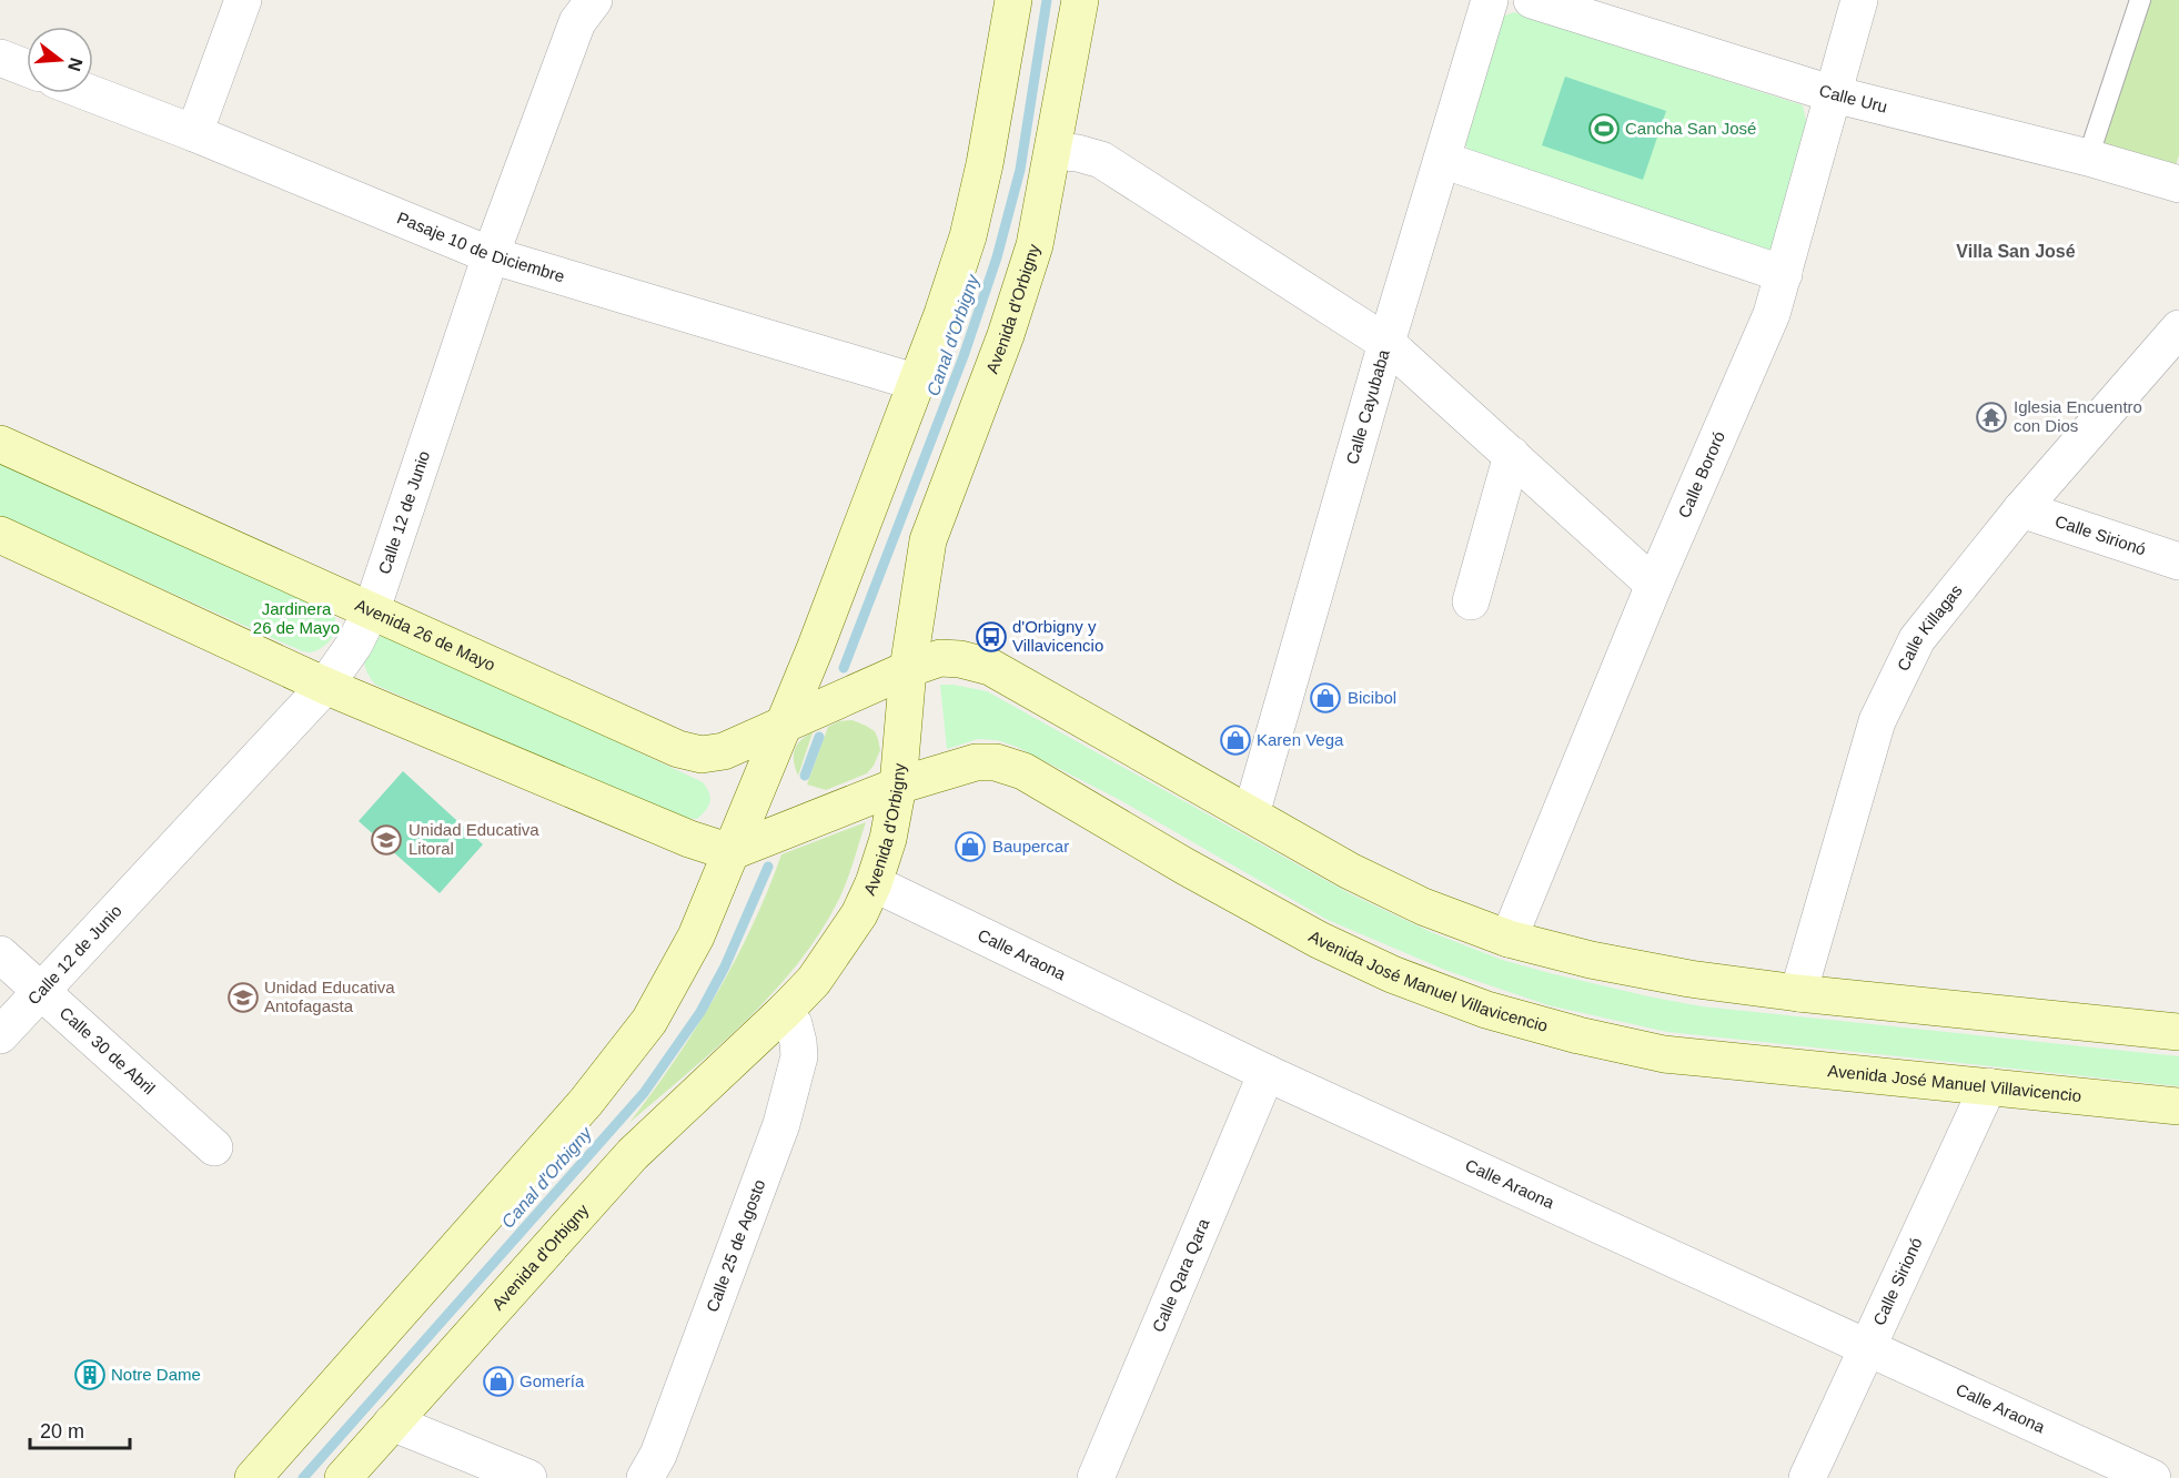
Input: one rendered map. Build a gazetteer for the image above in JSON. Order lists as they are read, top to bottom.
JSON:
{
  "streets": {
    "main road": ["Avenida d'Orbigny", "Avenida 26 de Mayo", "Avenida José Manuel Villavicencio"],
    "street": [
      "Calle Uru",
      "Pasaje 10 de Diciembre",
      "Calle Cayubaba",
      "Calle Bororó",
      "Calle 12 de Junio",
      "Calle Sirionó",
      "Calle Killagas",
      "Calle Araona",
      "Calle 30 de Abril",
      "Calle 25 de Agosto",
      "Calle Qara Qara"
    ]
  },
  "crossings": [
    ["Calle Uru", "Calle Bororó"],
    ["Pasaje 10 de Diciembre", "Calle 12 de Junio"],
    ["Avenida d'Orbigny", "Calle Araona"],
    ["Avenida d'Orbigny", "Avenida José Manuel Villavicencio"],
    ["Avenida d'Orbigny", "Calle 25 de Agosto"],
    ["Calle 12 de Junio", "Avenida 26 de Mayo"],
    ["Calle 12 de Junio", "Calle 30 de Abril"],
    ["Calle Sirionó", "Calle Killagas"],
    ["Calle Sirionó", "Calle Araona"],
    ["Calle Sirionó", "Avenida José Manuel Villavicencio"],
    ["Calle Araona", "Calle Qara Qara"]
  ],
  "districts": ["Villa San José"],
  "water": ["Canal d'Orbigny"],
  "parks": ["Jardinera 26 de Mayo"],
  "places": {
    "sports": ["Cancha San José"],
    "temple": ["Iglesia Encuentro con Dios"],
    "bus stop": ["d'Orbigny y Villavicencio"],
    "shop": [
      "Bicibol",
      "Karen Vega",
      "Baupercar",
      "Gomería"
    ],
    "school or university": ["Unidad Educativa Litoral", "Unidad Educativa Antofagasta"],
    "building": ["Notre Dame"]
  },
  "scale_bar": "20 m",
  "north": "right"
}
